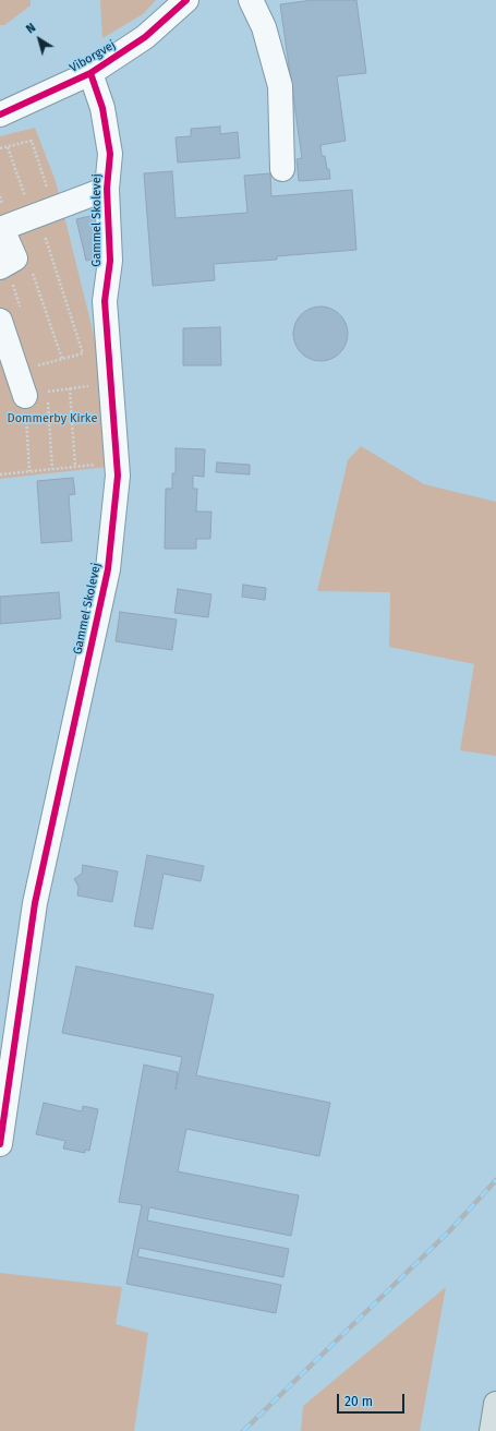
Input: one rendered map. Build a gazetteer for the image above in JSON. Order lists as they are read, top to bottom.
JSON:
{
  "streets": {
    "street": ["Viborgvej", "Gammel Skolevej"]
  },
  "crossings": [
    ["Viborgvej", "Gammel Skolevej"]
  ],
  "parks": ["Dommerby Kirke"],
  "scale_bar": "20 m",
  "north": "top left"
}
